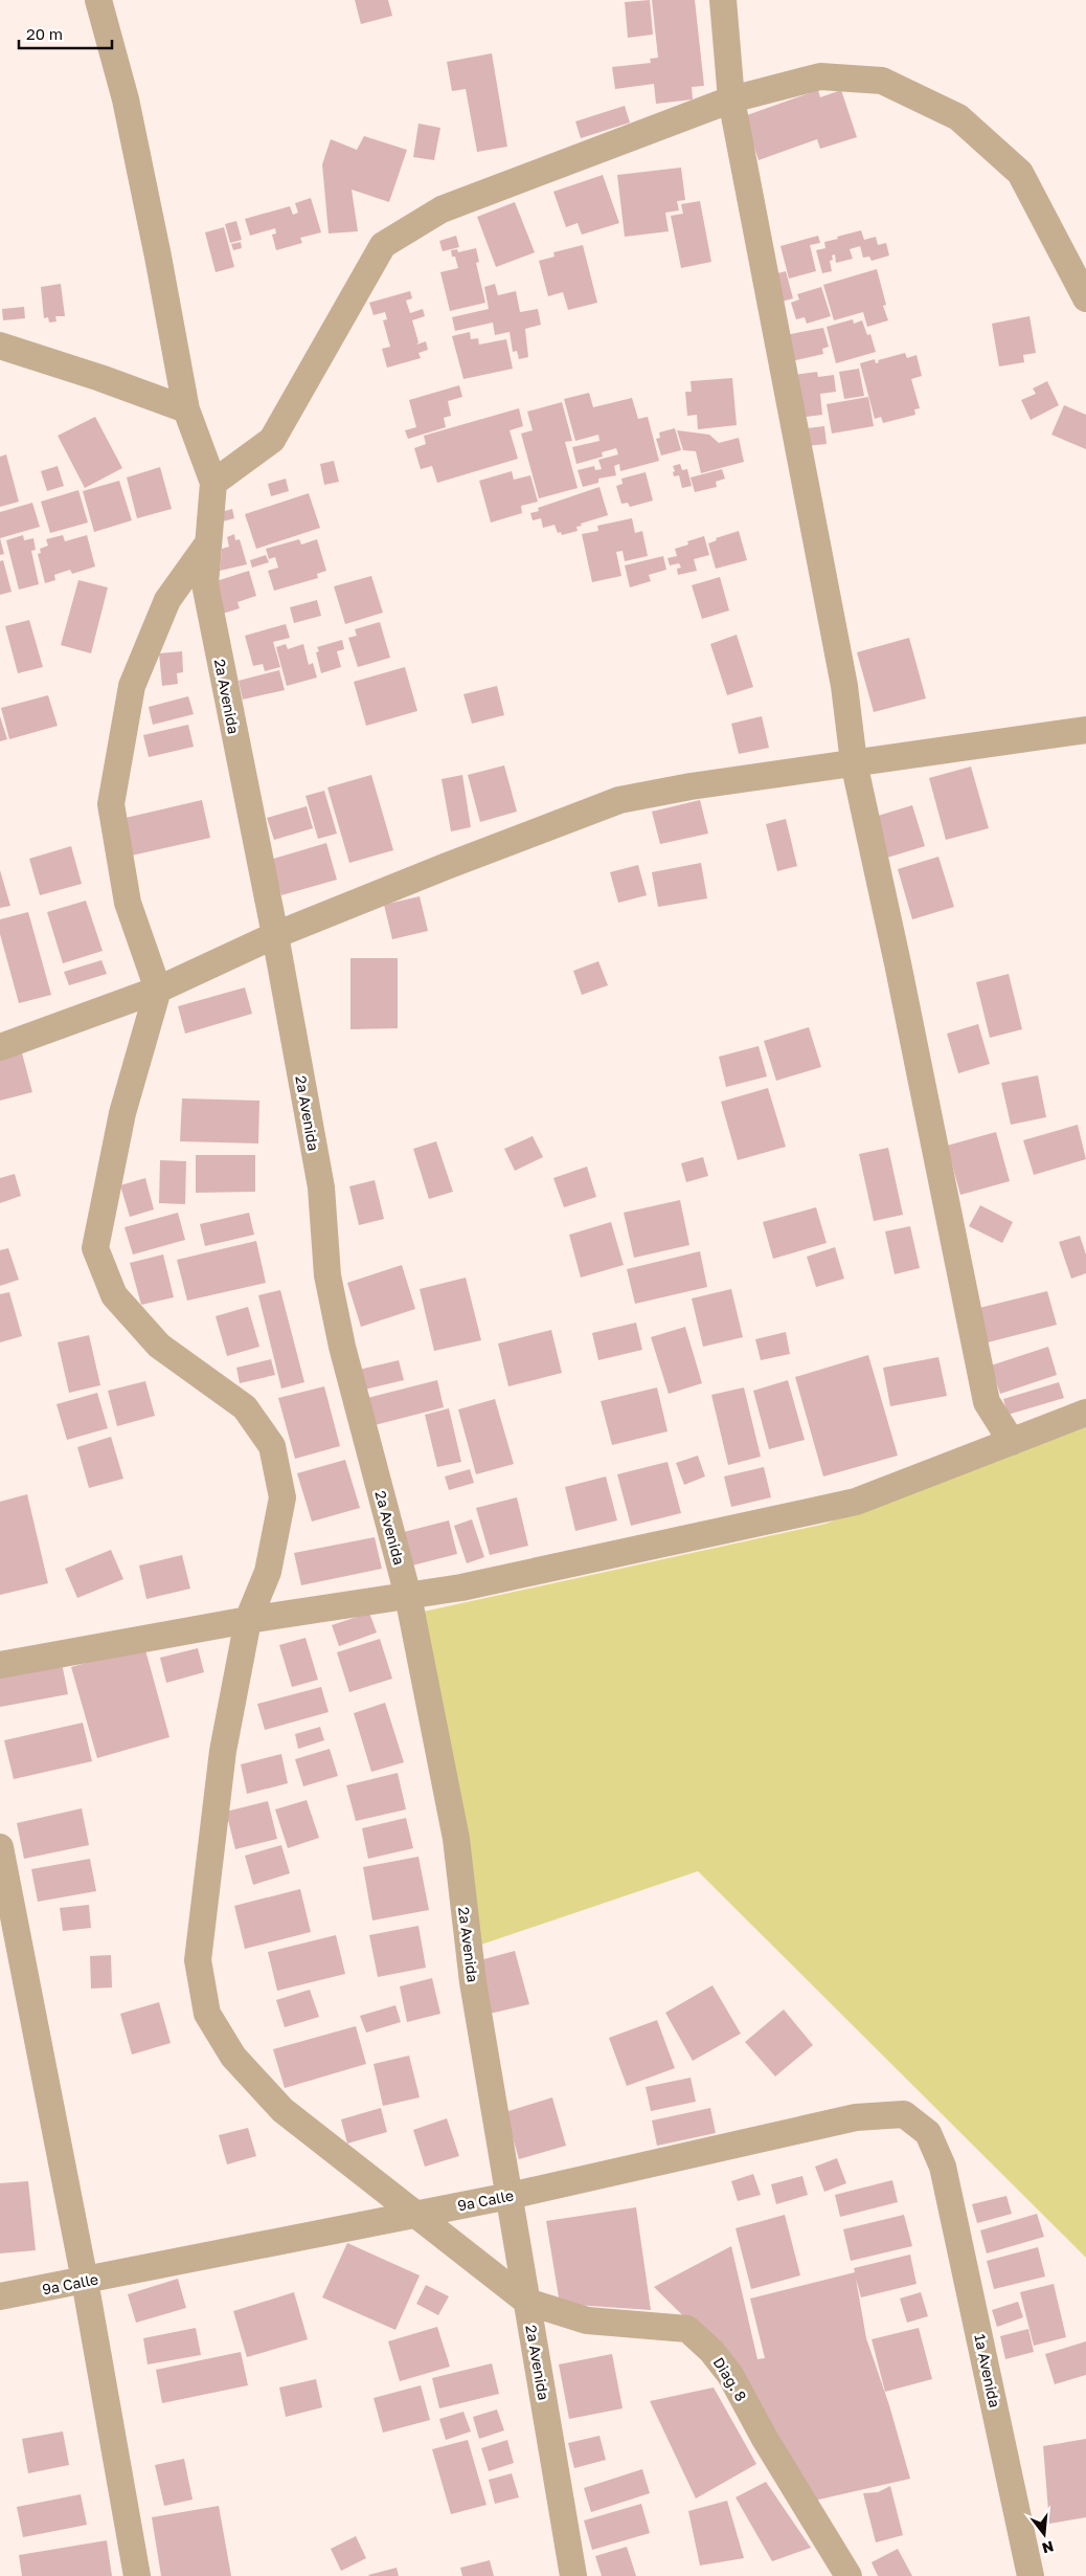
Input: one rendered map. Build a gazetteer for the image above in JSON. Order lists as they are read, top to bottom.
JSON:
{
  "streets": {
    "street": [
      "2a Avenida",
      "9a Calle",
      "1a Avenida",
      "Diag. 8"
    ]
  },
  "crossings": [
    ["2a Avenida", "9a Calle"],
    ["2a Avenida", "Diag. 8"],
    ["9a Calle", "1a Avenida"],
    ["9a Calle", "Diag. 8"]
  ],
  "scale_bar": "20 m",
  "north": "bottom"
}
